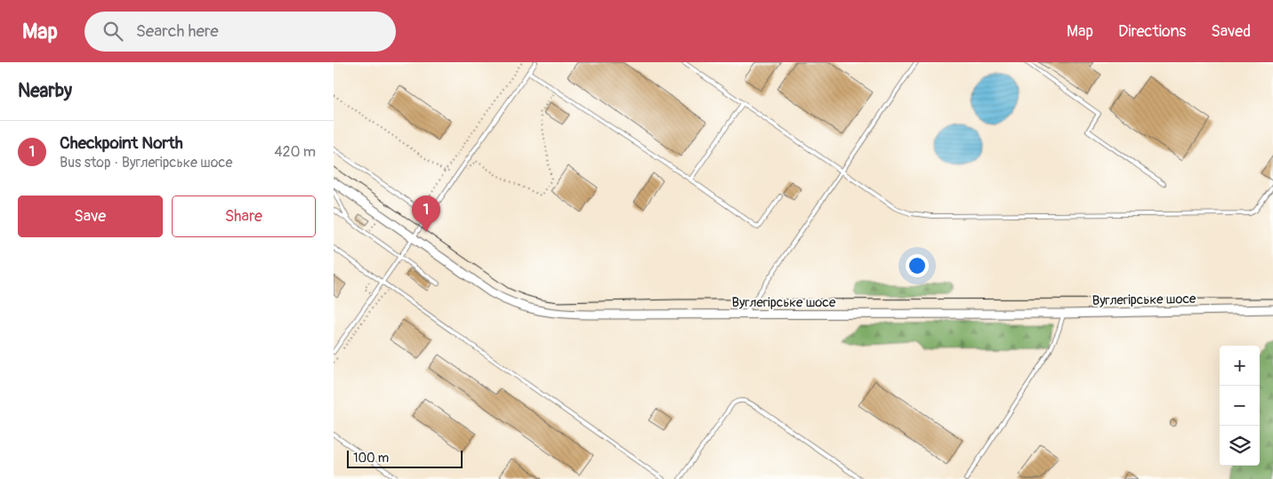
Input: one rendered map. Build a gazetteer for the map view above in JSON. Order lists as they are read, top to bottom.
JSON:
{
  "streets": {
    "street": ["Вуглегірське шосе"]
  },
  "scale_bar": "100 m",
  "page": {
    "header": "Map",
    "search": "Search here",
    "nav": ["Map", "Directions", "Saved"],
    "heading": "Nearby",
    "list": [
      {
        "mark": "1",
        "name": "Checkpoint North",
        "note": "Bus stop · Вуглегірське шосе",
        "value": "420 m"
      }
    ],
    "buttons": ["Save", "Share"],
    "pins": "1",
    "map_buttons": ["+", "−"],
    "scale": "100 m"
  }
}
